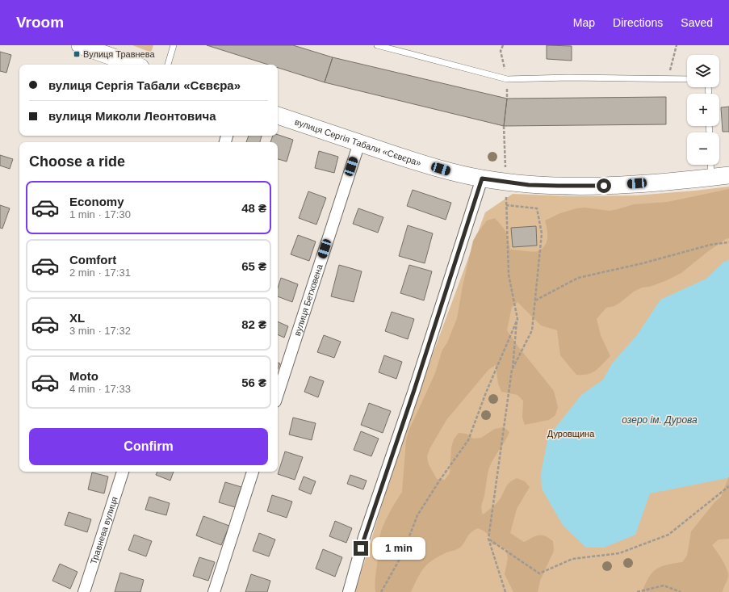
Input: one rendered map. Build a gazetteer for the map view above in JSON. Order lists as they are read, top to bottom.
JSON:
{
  "streets": {
    "main road": ["вулиця Сергія Табали «Сєвєра»"],
    "street": ["вулиця Бетховена", "Травнева вулиця"]
  },
  "crossings": [
    ["вулиця Сергія Табали «Сєвєра»", "вулиця Бетховена"]
  ],
  "water": ["озеро ім. Дурова"],
  "parks": ["Дуровщина"],
  "places": {
    "transit": ["Вулиця Травнева"]
  },
  "page": {
    "header": "Vroom",
    "nav": ["Map", "Directions", "Saved"],
    "map_buttons": ["+", "−"],
    "banner": ["вулиця Сергія Табали «Сєвєра»", "вулиця Миколи Леонтовича"],
    "heading": "Choose a ride",
    "list": [
      {
        "name": "Economy",
        "note": "1 min · 17:30",
        "value": "48 ₴"
      },
      {
        "name": "Comfort",
        "note": "2 min · 17:31",
        "value": "65 ₴"
      },
      {
        "name": "XL",
        "note": "3 min · 17:32",
        "value": "82 ₴"
      },
      {
        "name": "Moto",
        "note": "4 min · 17:33",
        "value": "56 ₴"
      }
    ],
    "buttons": "Confirm",
    "bubble": "1 min"
  }
}
